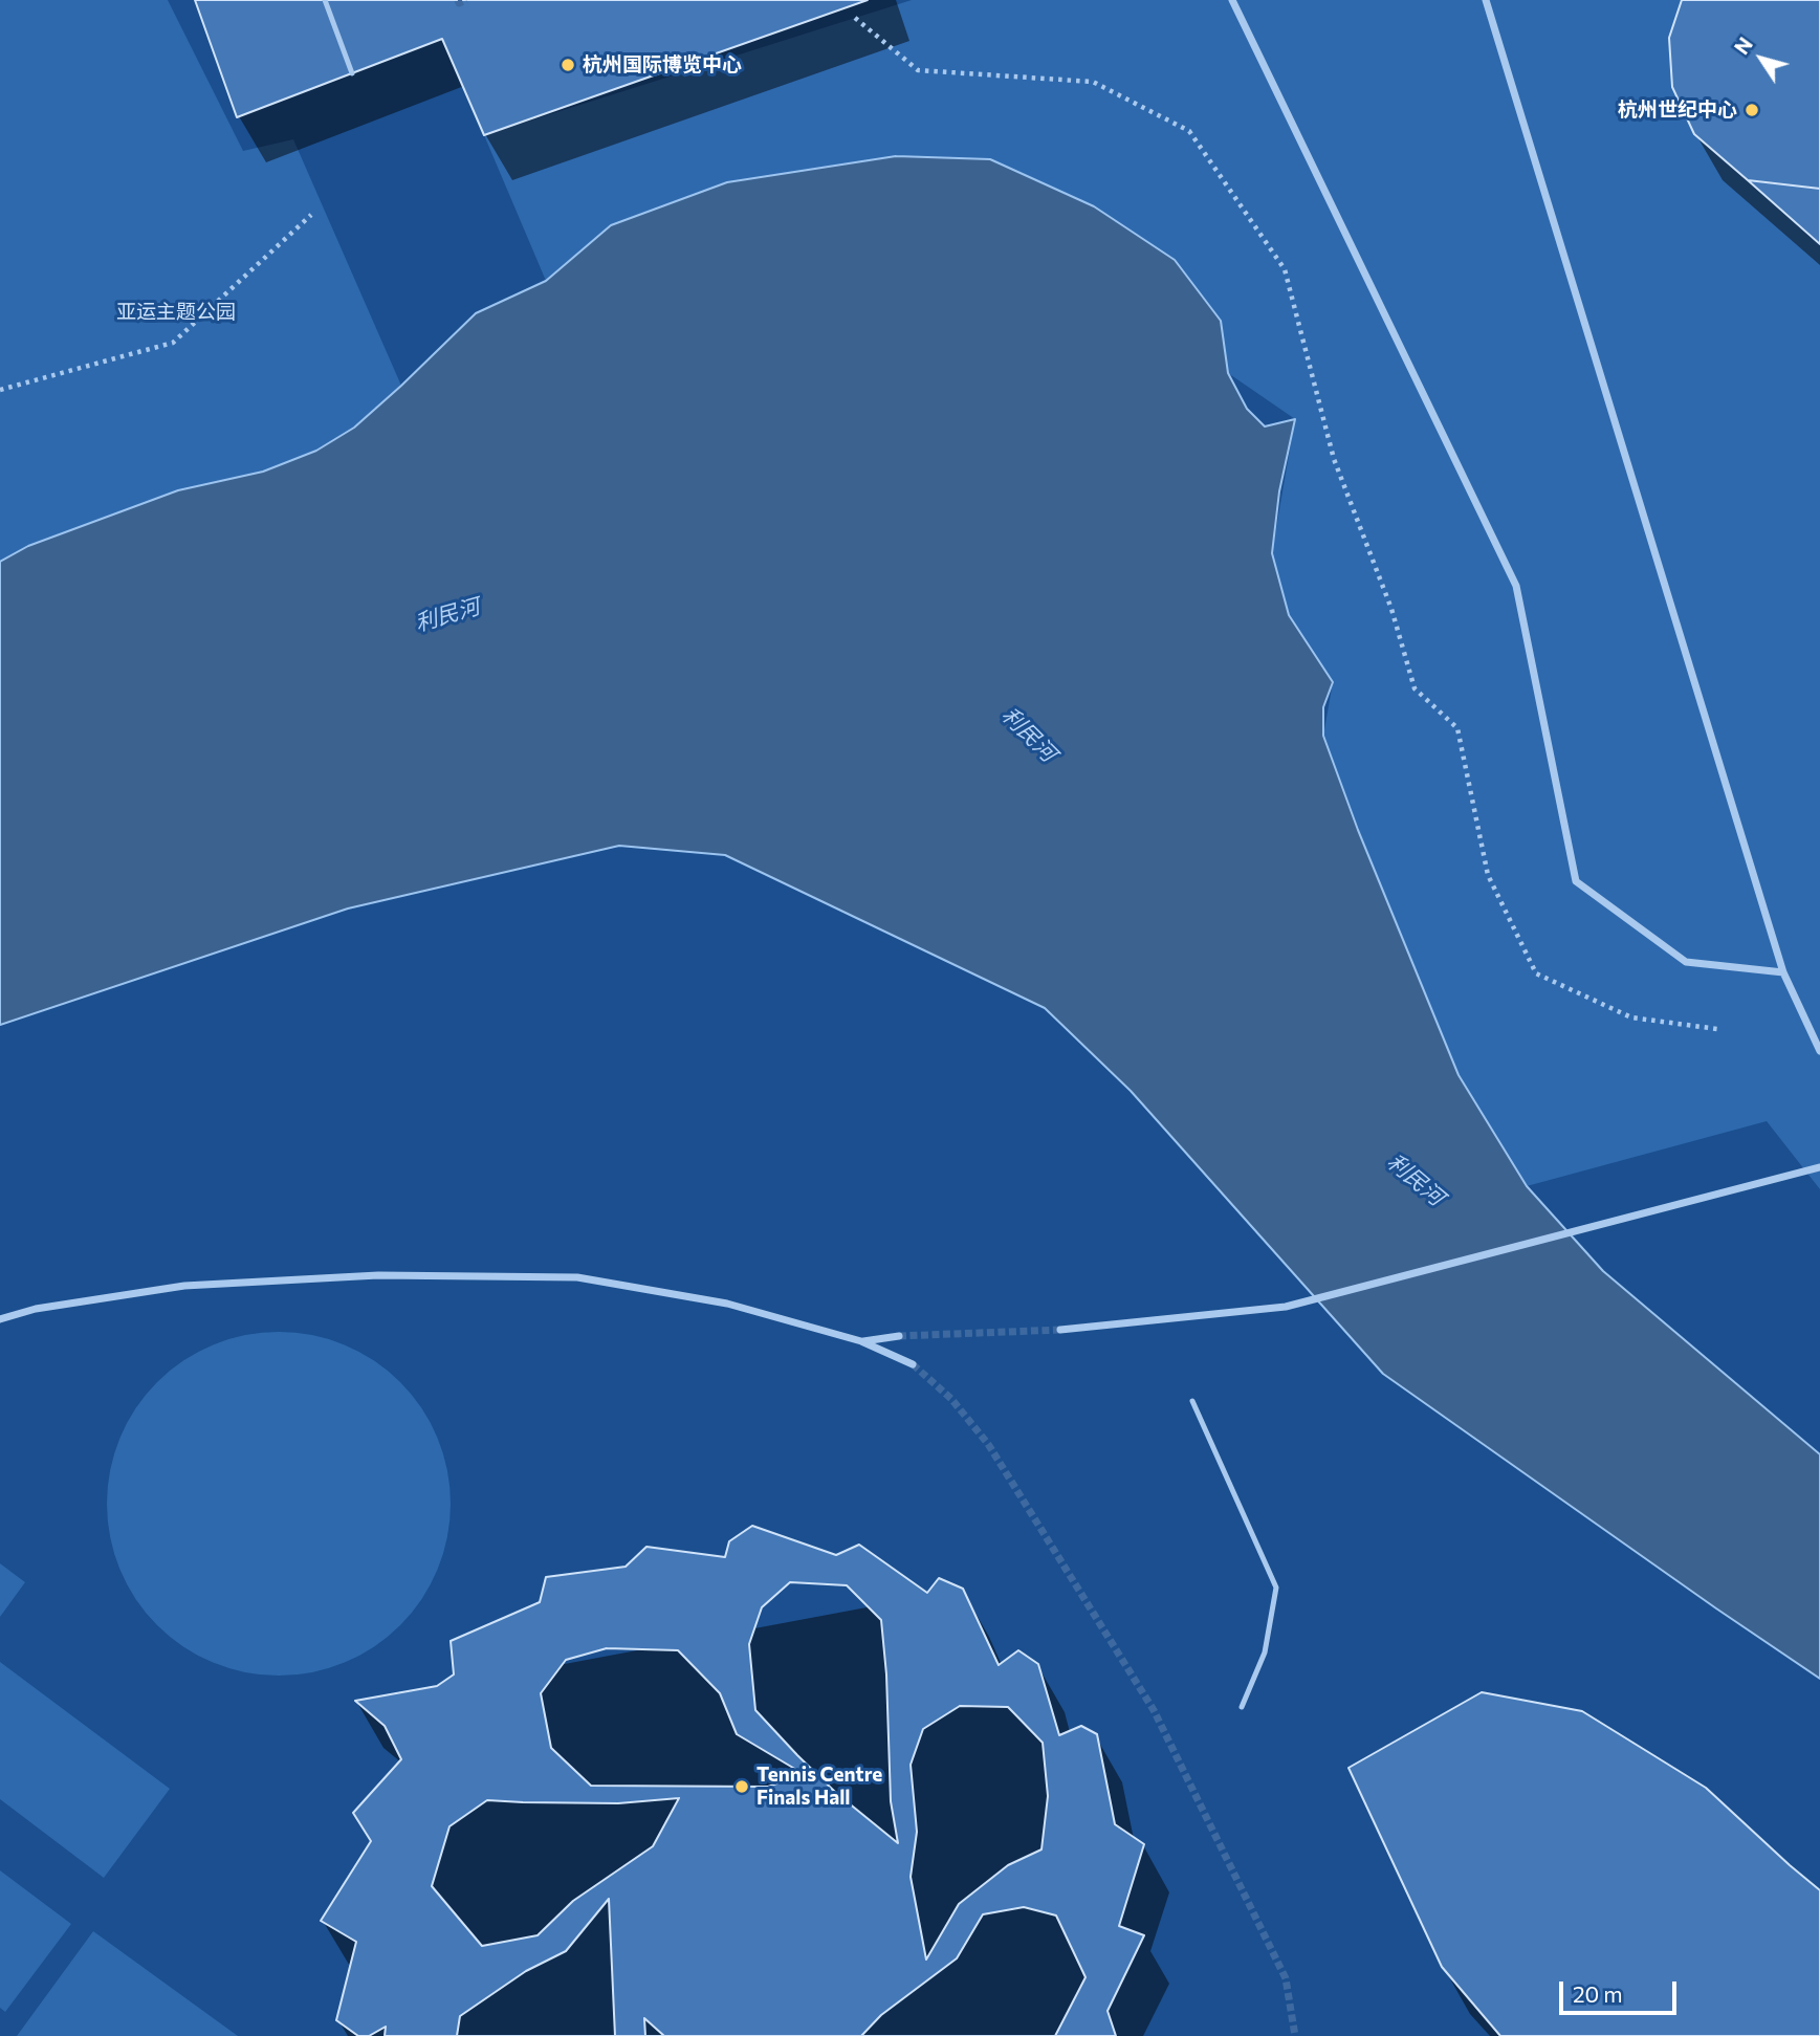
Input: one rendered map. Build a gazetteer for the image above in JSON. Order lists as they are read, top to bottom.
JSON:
{
  "water": ["利民河"],
  "parks": ["亚运主题公园"],
  "places": ["杭州国际博览中心", "杭州世纪中心", "Tennis Centre Finals Hall"],
  "scale_bar": "20 m",
  "north": "top left"
}
